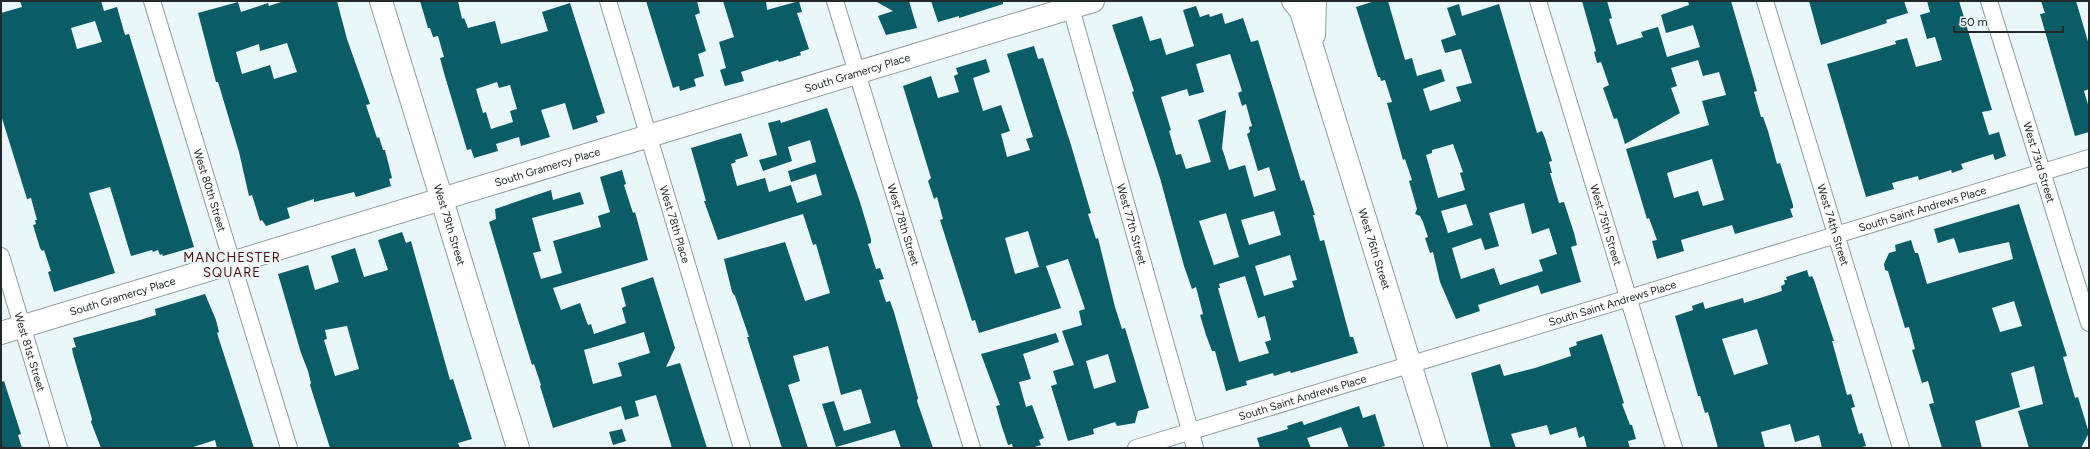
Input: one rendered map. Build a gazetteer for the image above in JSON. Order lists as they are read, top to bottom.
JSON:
{
  "streets": {
    "street": [
      "South Gramercy Place",
      "West 73rd Street",
      "West 80th Street",
      "South Saint Andrews Place",
      "West 78th Place",
      "West 79th Street",
      "West 78th Street",
      "West 77th Street",
      "West 75th Street",
      "West 74th Street",
      "West 76th Street",
      "West 81st Street"
    ]
  },
  "crossings": [
    ["South Gramercy Place", "West 80th Street"],
    ["South Gramercy Place", "West 78th Place"],
    ["South Gramercy Place", "West 79th Street"],
    ["South Gramercy Place", "West 78th Street"],
    ["South Gramercy Place", "West 77th Street"],
    ["South Gramercy Place", "West 81st Street"],
    ["West 73rd Street", "South Saint Andrews Place"],
    ["South Saint Andrews Place", "West 77th Street"],
    ["South Saint Andrews Place", "West 75th Street"],
    ["South Saint Andrews Place", "West 74th Street"],
    ["South Saint Andrews Place", "West 76th Street"]
  ],
  "districts": ["MANCHESTER SQUARE"],
  "scale_bar": "50 m"
}
